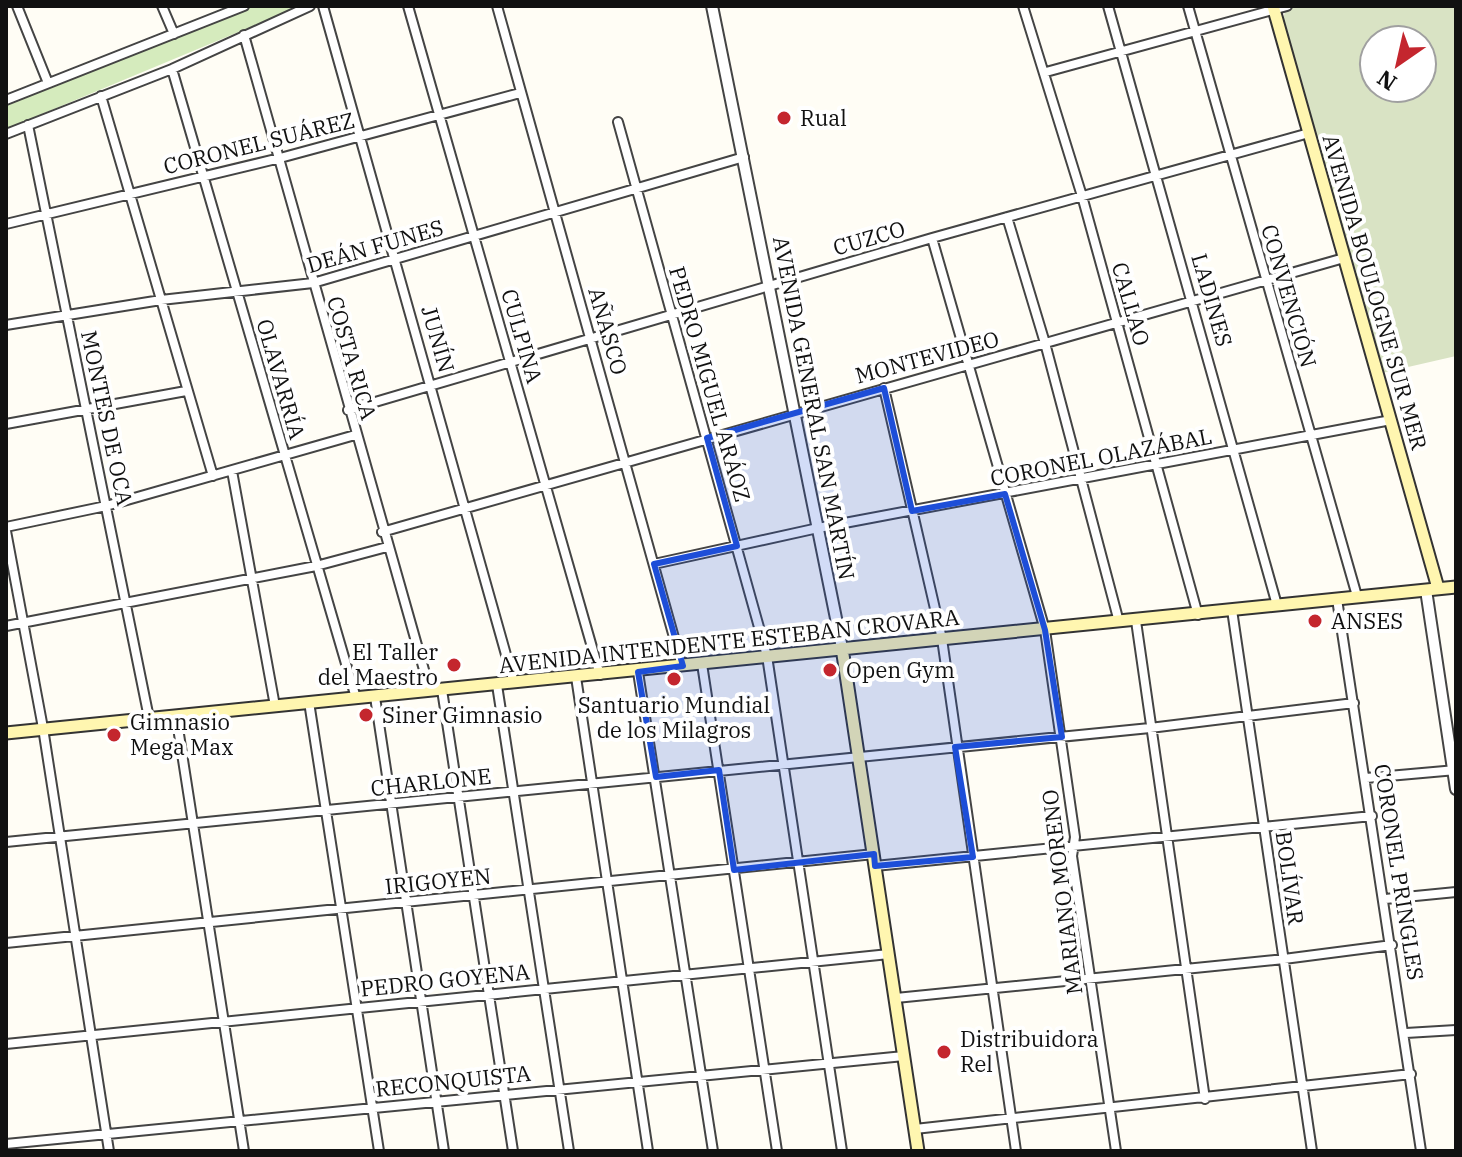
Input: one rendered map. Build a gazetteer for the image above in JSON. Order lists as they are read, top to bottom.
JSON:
{
  "streets": {
    "main road": ["AVENIDA BOULOGNE SUR MER", "AVENIDA GENERAL SAN MARTÍN", "AVENIDA INTENDENTE ESTEBAN CROVARA"],
    "street": [
      "CORONEL SUÁREZ",
      "CUZCO",
      "DEÁN FUNES",
      "CONVENCIÓN",
      "LADINES",
      "CALLAO",
      "AÑASCO",
      "CULPINA",
      "JUNÍN",
      "MONTEVIDEO",
      "COSTA RICA",
      "OLAVARRÍA",
      "PEDRO MIGUEL ARÁOZ",
      "MONTES DE OCA",
      "CORONEL OLAZÁBAL",
      "CHARLONE",
      "CORONEL PRINGLES",
      "BOLÍVAR",
      "IRIGOYEN",
      "MARIANO MORENO",
      "PEDRO GOYENA",
      "RECONQUISTA"
    ]
  },
  "crossings": [
    ["CORONEL SUÁREZ", "AÑASCO"],
    ["CORONEL SUÁREZ", "CULPINA"],
    ["CORONEL SUÁREZ", "JUNÍN"],
    ["CORONEL SUÁREZ", "COSTA RICA"],
    ["CORONEL SUÁREZ", "OLAVARRÍA"],
    ["CORONEL SUÁREZ", "MONTES DE OCA"],
    ["CUZCO", "AVENIDA BOULOGNE SUR MER"],
    ["CUZCO", "CONVENCIÓN"],
    ["CUZCO", "LADINES"],
    ["CUZCO", "CALLAO"],
    ["CUZCO", "AÑASCO"],
    ["CUZCO", "CULPINA"],
    ["CUZCO", "JUNÍN"],
    ["CUZCO", "COSTA RICA"],
    ["CUZCO", "PEDRO MIGUEL ARÁOZ"],
    ["CUZCO", "AVENIDA GENERAL SAN MARTÍN"],
    ["CUZCO", "MARIANO MORENO"],
    ["DEÁN FUNES", "AÑASCO"],
    ["DEÁN FUNES", "CULPINA"],
    ["DEÁN FUNES", "JUNÍN"],
    ["DEÁN FUNES", "COSTA RICA"],
    ["DEÁN FUNES", "OLAVARRÍA"],
    ["DEÁN FUNES", "PEDRO MIGUEL ARÁOZ"],
    ["DEÁN FUNES", "AVENIDA GENERAL SAN MARTÍN"],
    ["DEÁN FUNES", "MONTES DE OCA"],
    ["AVENIDA BOULOGNE SUR MER", "MONTEVIDEO"],
    ["AVENIDA BOULOGNE SUR MER", "CORONEL OLAZÁBAL"],
    ["AVENIDA BOULOGNE SUR MER", "AVENIDA INTENDENTE ESTEBAN CROVARA"],
    ["CONVENCIÓN", "MONTEVIDEO"],
    ["CONVENCIÓN", "CORONEL OLAZÁBAL"],
    ["CONVENCIÓN", "AVENIDA INTENDENTE ESTEBAN CROVARA"],
    ["LADINES", "MONTEVIDEO"],
    ["LADINES", "CORONEL OLAZÁBAL"],
    ["LADINES", "AVENIDA INTENDENTE ESTEBAN CROVARA"],
    ["CALLAO", "MONTEVIDEO"],
    ["CALLAO", "CORONEL OLAZÁBAL"],
    ["CALLAO", "AVENIDA INTENDENTE ESTEBAN CROVARA"],
    ["AÑASCO", "MONTEVIDEO"],
    ["AÑASCO", "CORONEL OLAZÁBAL"],
    ["AÑASCO", "AVENIDA INTENDENTE ESTEBAN CROVARA"],
    ["CULPINA", "MONTEVIDEO"],
    ["CULPINA", "AVENIDA INTENDENTE ESTEBAN CROVARA"],
    ["JUNÍN", "MONTEVIDEO"],
    ["JUNÍN", "AVENIDA INTENDENTE ESTEBAN CROVARA"],
    ["MONTEVIDEO", "COSTA RICA"],
    ["MONTEVIDEO", "PEDRO MIGUEL ARÁOZ"],
    ["MONTEVIDEO", "AVENIDA GENERAL SAN MARTÍN"],
    ["MONTEVIDEO", "MARIANO MORENO"],
    ["COSTA RICA", "AVENIDA INTENDENTE ESTEBAN CROVARA"],
    ["COSTA RICA", "CHARLONE"],
    ["COSTA RICA", "IRIGOYEN"],
    ["COSTA RICA", "PEDRO GOYENA"],
    ["COSTA RICA", "RECONQUISTA"],
    ["OLAVARRÍA", "AVENIDA INTENDENTE ESTEBAN CROVARA"],
    ["PEDRO MIGUEL ARÁOZ", "CORONEL OLAZÁBAL"],
    ["PEDRO MIGUEL ARÁOZ", "AVENIDA INTENDENTE ESTEBAN CROVARA"],
    ["PEDRO MIGUEL ARÁOZ", "CHARLONE"],
    ["PEDRO MIGUEL ARÁOZ", "IRIGOYEN"],
    ["PEDRO MIGUEL ARÁOZ", "PEDRO GOYENA"],
    ["PEDRO MIGUEL ARÁOZ", "RECONQUISTA"],
    ["AVENIDA GENERAL SAN MARTÍN", "CORONEL OLAZÁBAL"],
    ["AVENIDA GENERAL SAN MARTÍN", "AVENIDA INTENDENTE ESTEBAN CROVARA"],
    ["AVENIDA GENERAL SAN MARTÍN", "CHARLONE"],
    ["AVENIDA GENERAL SAN MARTÍN", "IRIGOYEN"],
    ["AVENIDA GENERAL SAN MARTÍN", "PEDRO GOYENA"],
    ["AVENIDA GENERAL SAN MARTÍN", "RECONQUISTA"],
    ["MONTES DE OCA", "AVENIDA INTENDENTE ESTEBAN CROVARA"],
    ["CORONEL OLAZÁBAL", "MARIANO MORENO"],
    ["AVENIDA INTENDENTE ESTEBAN CROVARA", "CORONEL PRINGLES"],
    ["AVENIDA INTENDENTE ESTEBAN CROVARA", "BOLÍVAR"],
    ["AVENIDA INTENDENTE ESTEBAN CROVARA", "MARIANO MORENO"],
    ["CHARLONE", "CORONEL PRINGLES"],
    ["CHARLONE", "BOLÍVAR"],
    ["CHARLONE", "MARIANO MORENO"],
    ["CORONEL PRINGLES", "IRIGOYEN"],
    ["BOLÍVAR", "IRIGOYEN"],
    ["IRIGOYEN", "MARIANO MORENO"]
  ],
  "places": [
    "Rual",
    "ANSES",
    "El Taller del Maestro",
    "Open Gym",
    "Santuario Mundial de los Milagros",
    "Siner Gimnasio",
    "Gimnasio Mega Max",
    "Distribuidora Rel"
  ],
  "north": "bottom left"
}
